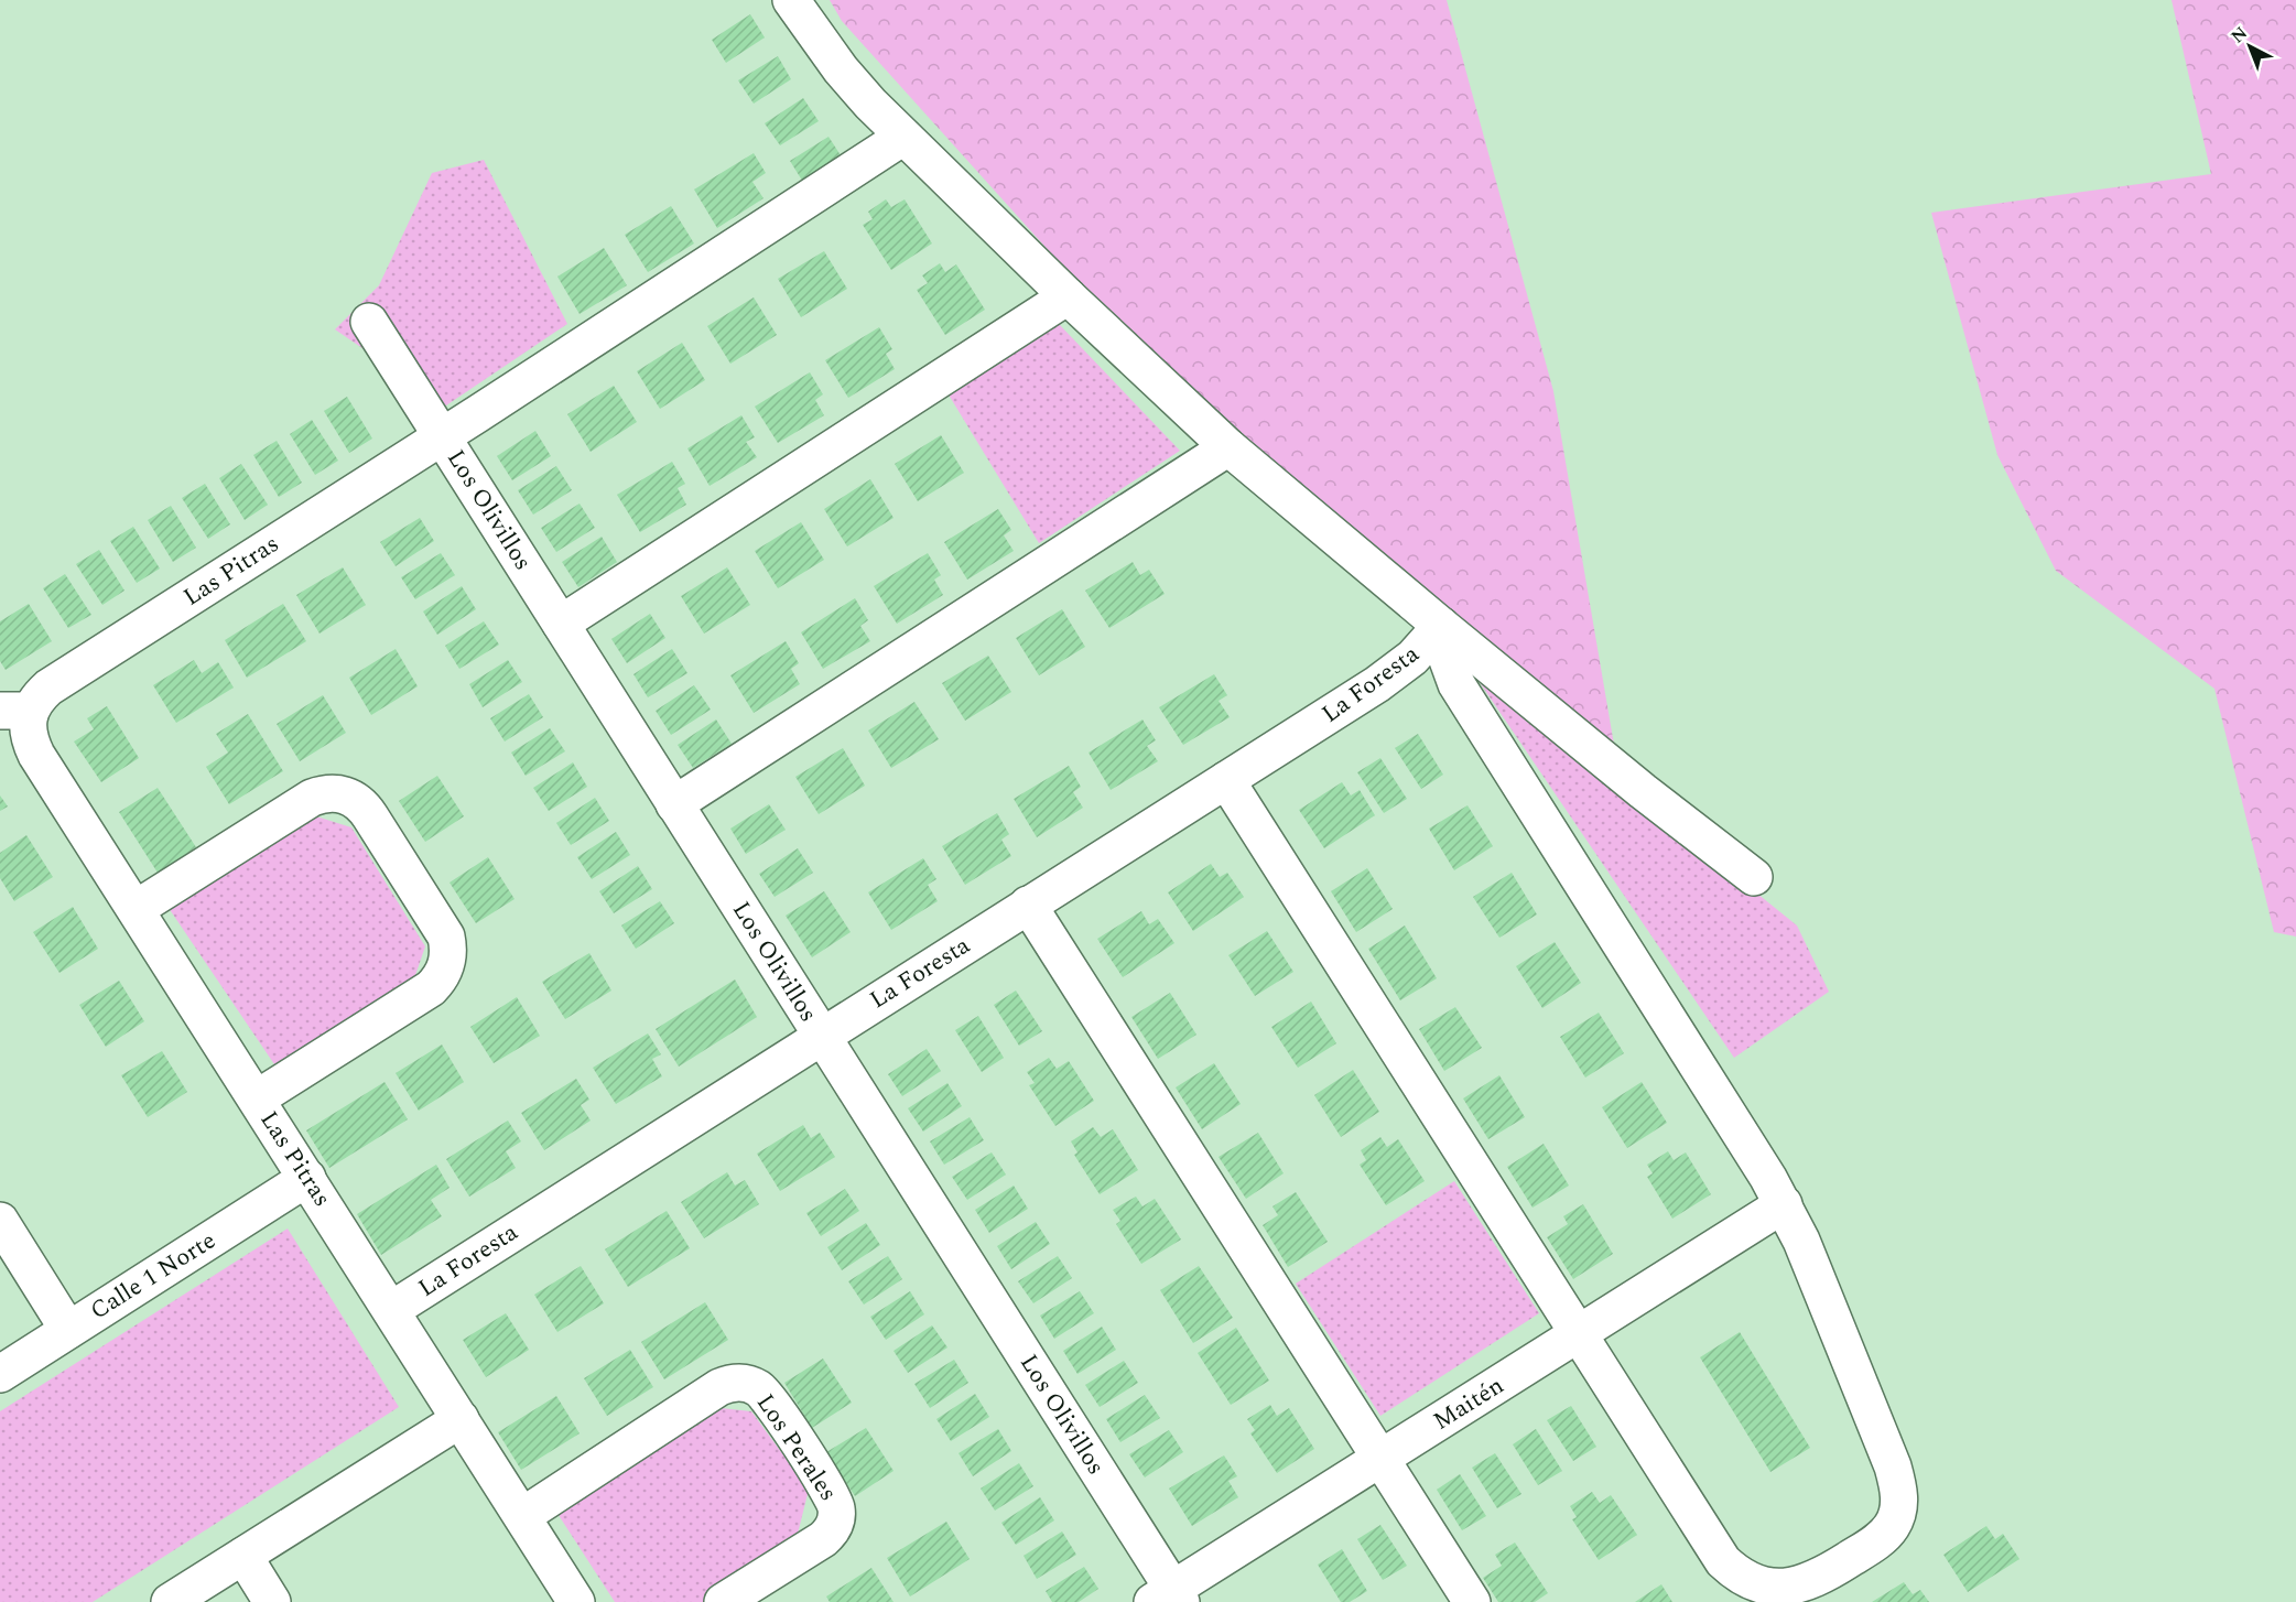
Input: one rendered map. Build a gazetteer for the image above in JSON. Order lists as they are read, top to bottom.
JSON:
{
  "streets": {
    "street": [
      "Los Olivillos",
      "Las Pitras",
      "La Foresta",
      "Calle 1 Norte",
      "Maitén",
      "Los Perales"
    ]
  },
  "crossings": [
    ["Los Olivillos", "Las Pitras"],
    ["Los Olivillos", "La Foresta"],
    ["Los Olivillos", "Maitén"],
    ["Las Pitras", "La Foresta"],
    ["Las Pitras", "Calle 1 Norte"],
    ["Las Pitras", "Los Perales"]
  ],
  "north": "top left"
}
